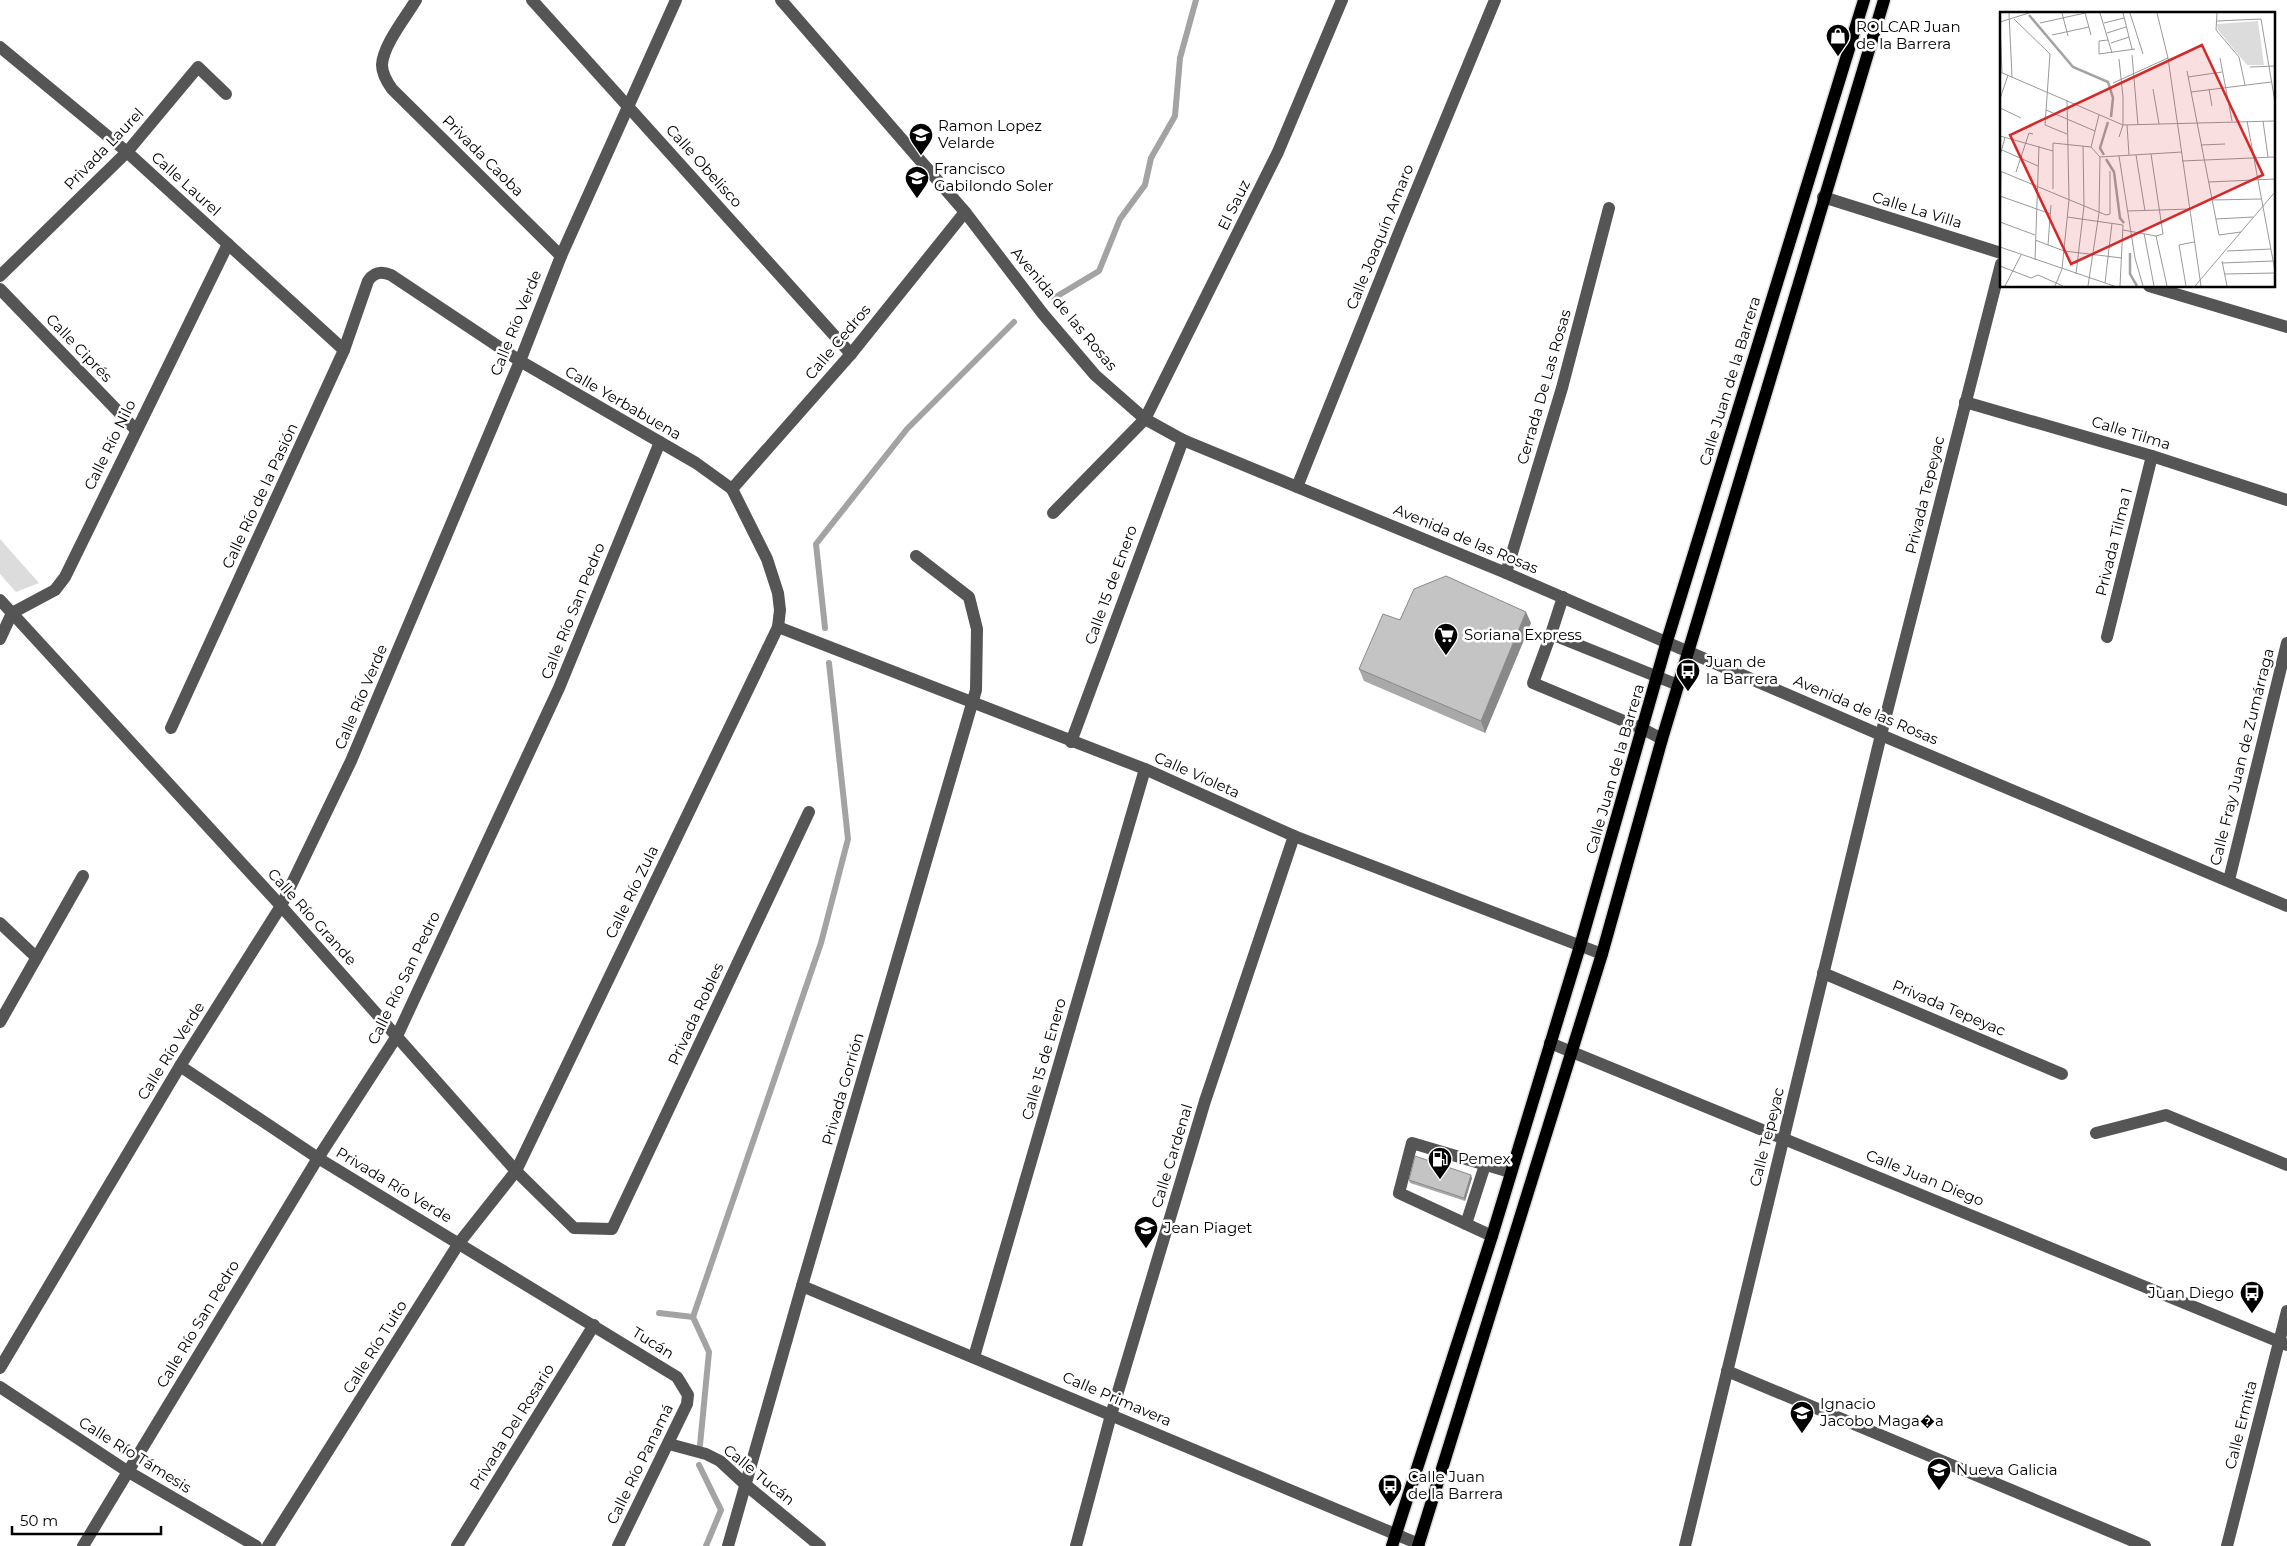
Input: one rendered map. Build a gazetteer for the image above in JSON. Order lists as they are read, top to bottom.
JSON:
{
  "streets": {
    "main road": ["Calle Juan de la Barrera"],
    "street": [
      "Privada Laurel",
      "Privada Caoba",
      "Calle Obelisco",
      "Calle Laurel",
      "El Sauz",
      "Calle La Villa",
      "Calle Joaquín Amaro",
      "Avenida de las Rosas",
      "Calle Río Verde",
      "Calle Cedros",
      "Calle Ciprés",
      "Cerrada De Las Rosas",
      "Calle Yerbabuena",
      "Calle Tilma",
      "Calle Río Nilo",
      "Privada Tepeyac",
      "Calle Río de la Pasión",
      "Privada Tilma 1",
      "Calle 15 de Enero",
      "Calle Río San Pedro",
      "Calle Fray Juan de Zumárraga",
      "Calle Violeta",
      "Calle Río Zula",
      "Calle Río Grande",
      "Privada Robles",
      "Privada Gorrión",
      "Calle Tepeyac",
      "Calle Cardenal",
      "Calle Juan Diego",
      "Privada Río Verde",
      "Tucán",
      "Calle Río Tuito",
      "Calle Primavera",
      "Calle Ermita",
      "Privada Del Rosario",
      "Calle Río Támesis",
      "Calle Río Panamá",
      "Calle Tucán"
    ]
  },
  "crossings": [
    ["Privada Laurel", "Calle Laurel"],
    ["Privada Caoba", "Calle Río Verde"],
    ["Calle Obelisco", "Calle Río Verde"],
    ["Calle Obelisco", "Calle Cedros"],
    ["Calle Laurel", "Calle Río Nilo"],
    ["Calle Laurel", "Calle Río de la Pasión"],
    ["El Sauz", "Avenida de las Rosas"],
    ["Calle Joaquín Amaro", "Avenida de las Rosas"],
    ["Avenida de las Rosas", "Calle Cedros"],
    ["Avenida de las Rosas", "Calle Juan de la Barrera"],
    ["Avenida de las Rosas", "Cerrada De Las Rosas"],
    ["Avenida de las Rosas", "Privada Tepeyac"],
    ["Avenida de las Rosas", "Calle 15 de Enero"],
    ["Avenida de las Rosas", "Calle Fray Juan de Zumárraga"],
    ["Avenida de las Rosas", "Calle Tepeyac"],
    ["Calle Río Verde", "Calle Yerbabuena"],
    ["Calle Río Verde", "Calle Río Grande"],
    ["Calle Río Verde", "Privada Río Verde"],
    ["Calle Cedros", "Calle Yerbabuena"],
    ["Calle Ciprés", "Calle Río Nilo"],
    ["Calle Juan de la Barrera", "Calle Violeta"],
    ["Calle Juan de la Barrera", "Calle Juan Diego"],
    ["Calle Juan de la Barrera", "Calle Primavera"],
    ["Calle Yerbabuena", "Calle Río de la Pasión"],
    ["Calle Yerbabuena", "Calle Río San Pedro"],
    ["Calle Yerbabuena", "Calle Violeta"],
    ["Calle Yerbabuena", "Calle Río Zula"],
    ["Calle Tilma", "Privada Tepeyac"],
    ["Calle Tilma", "Privada Tilma 1"],
    ["Calle Río Nilo", "Calle Río Grande"],
    ["Privada Tepeyac", "Calle Tepeyac"],
    ["Calle 15 de Enero", "Calle Violeta"],
    ["Calle 15 de Enero", "Calle Primavera"],
    ["Calle Río San Pedro", "Calle Río Grande"],
    ["Calle Río San Pedro", "Privada Río Verde"],
    ["Calle Río San Pedro", "Calle Río Támesis"],
    ["Calle Violeta", "Calle Río Zula"],
    ["Calle Violeta", "Privada Gorrión"],
    ["Calle Violeta", "Calle Cardenal"],
    ["Calle Río Zula", "Calle Río Grande"],
    ["Calle Río Zula", "Calle Río Tuito"],
    ["Calle Río Grande", "Privada Robles"],
    ["Calle Río Grande", "Calle Río Tuito"],
    ["Privada Gorrión", "Calle Primavera"],
    ["Privada Gorrión", "Calle Tucán"],
    ["Calle Tepeyac", "Calle Juan Diego"],
    ["Calle Cardenal", "Calle Primavera"],
    ["Calle Juan Diego", "Calle Ermita"],
    ["Privada Río Verde", "Tucán"],
    ["Privada Río Verde", "Calle Río Tuito"],
    ["Privada Río Verde", "Privada Del Rosario"],
    ["Tucán", "Privada Del Rosario"],
    ["Tucán", "Calle Río Panamá"],
    ["Calle Río Panamá", "Calle Tucán"]
  ],
  "places": {
    "shop": ["ROLCAR Juan de la Barrera"],
    "school or university": [
      "Ramon Lopez Velarde",
      "Francisco Gabilondo Soler",
      "Jean Piaget",
      "Ignacio Jacobo Maga�a",
      "Nueva Galicia"
    ],
    "supermarket": ["Soriana Express"],
    "bus stop": ["Juan de la Barrera", "Juan Diego", "Calle Juan de la Barrera"],
    "fuel station": ["Pemex"]
  },
  "scale_bar": "50 m"
}
